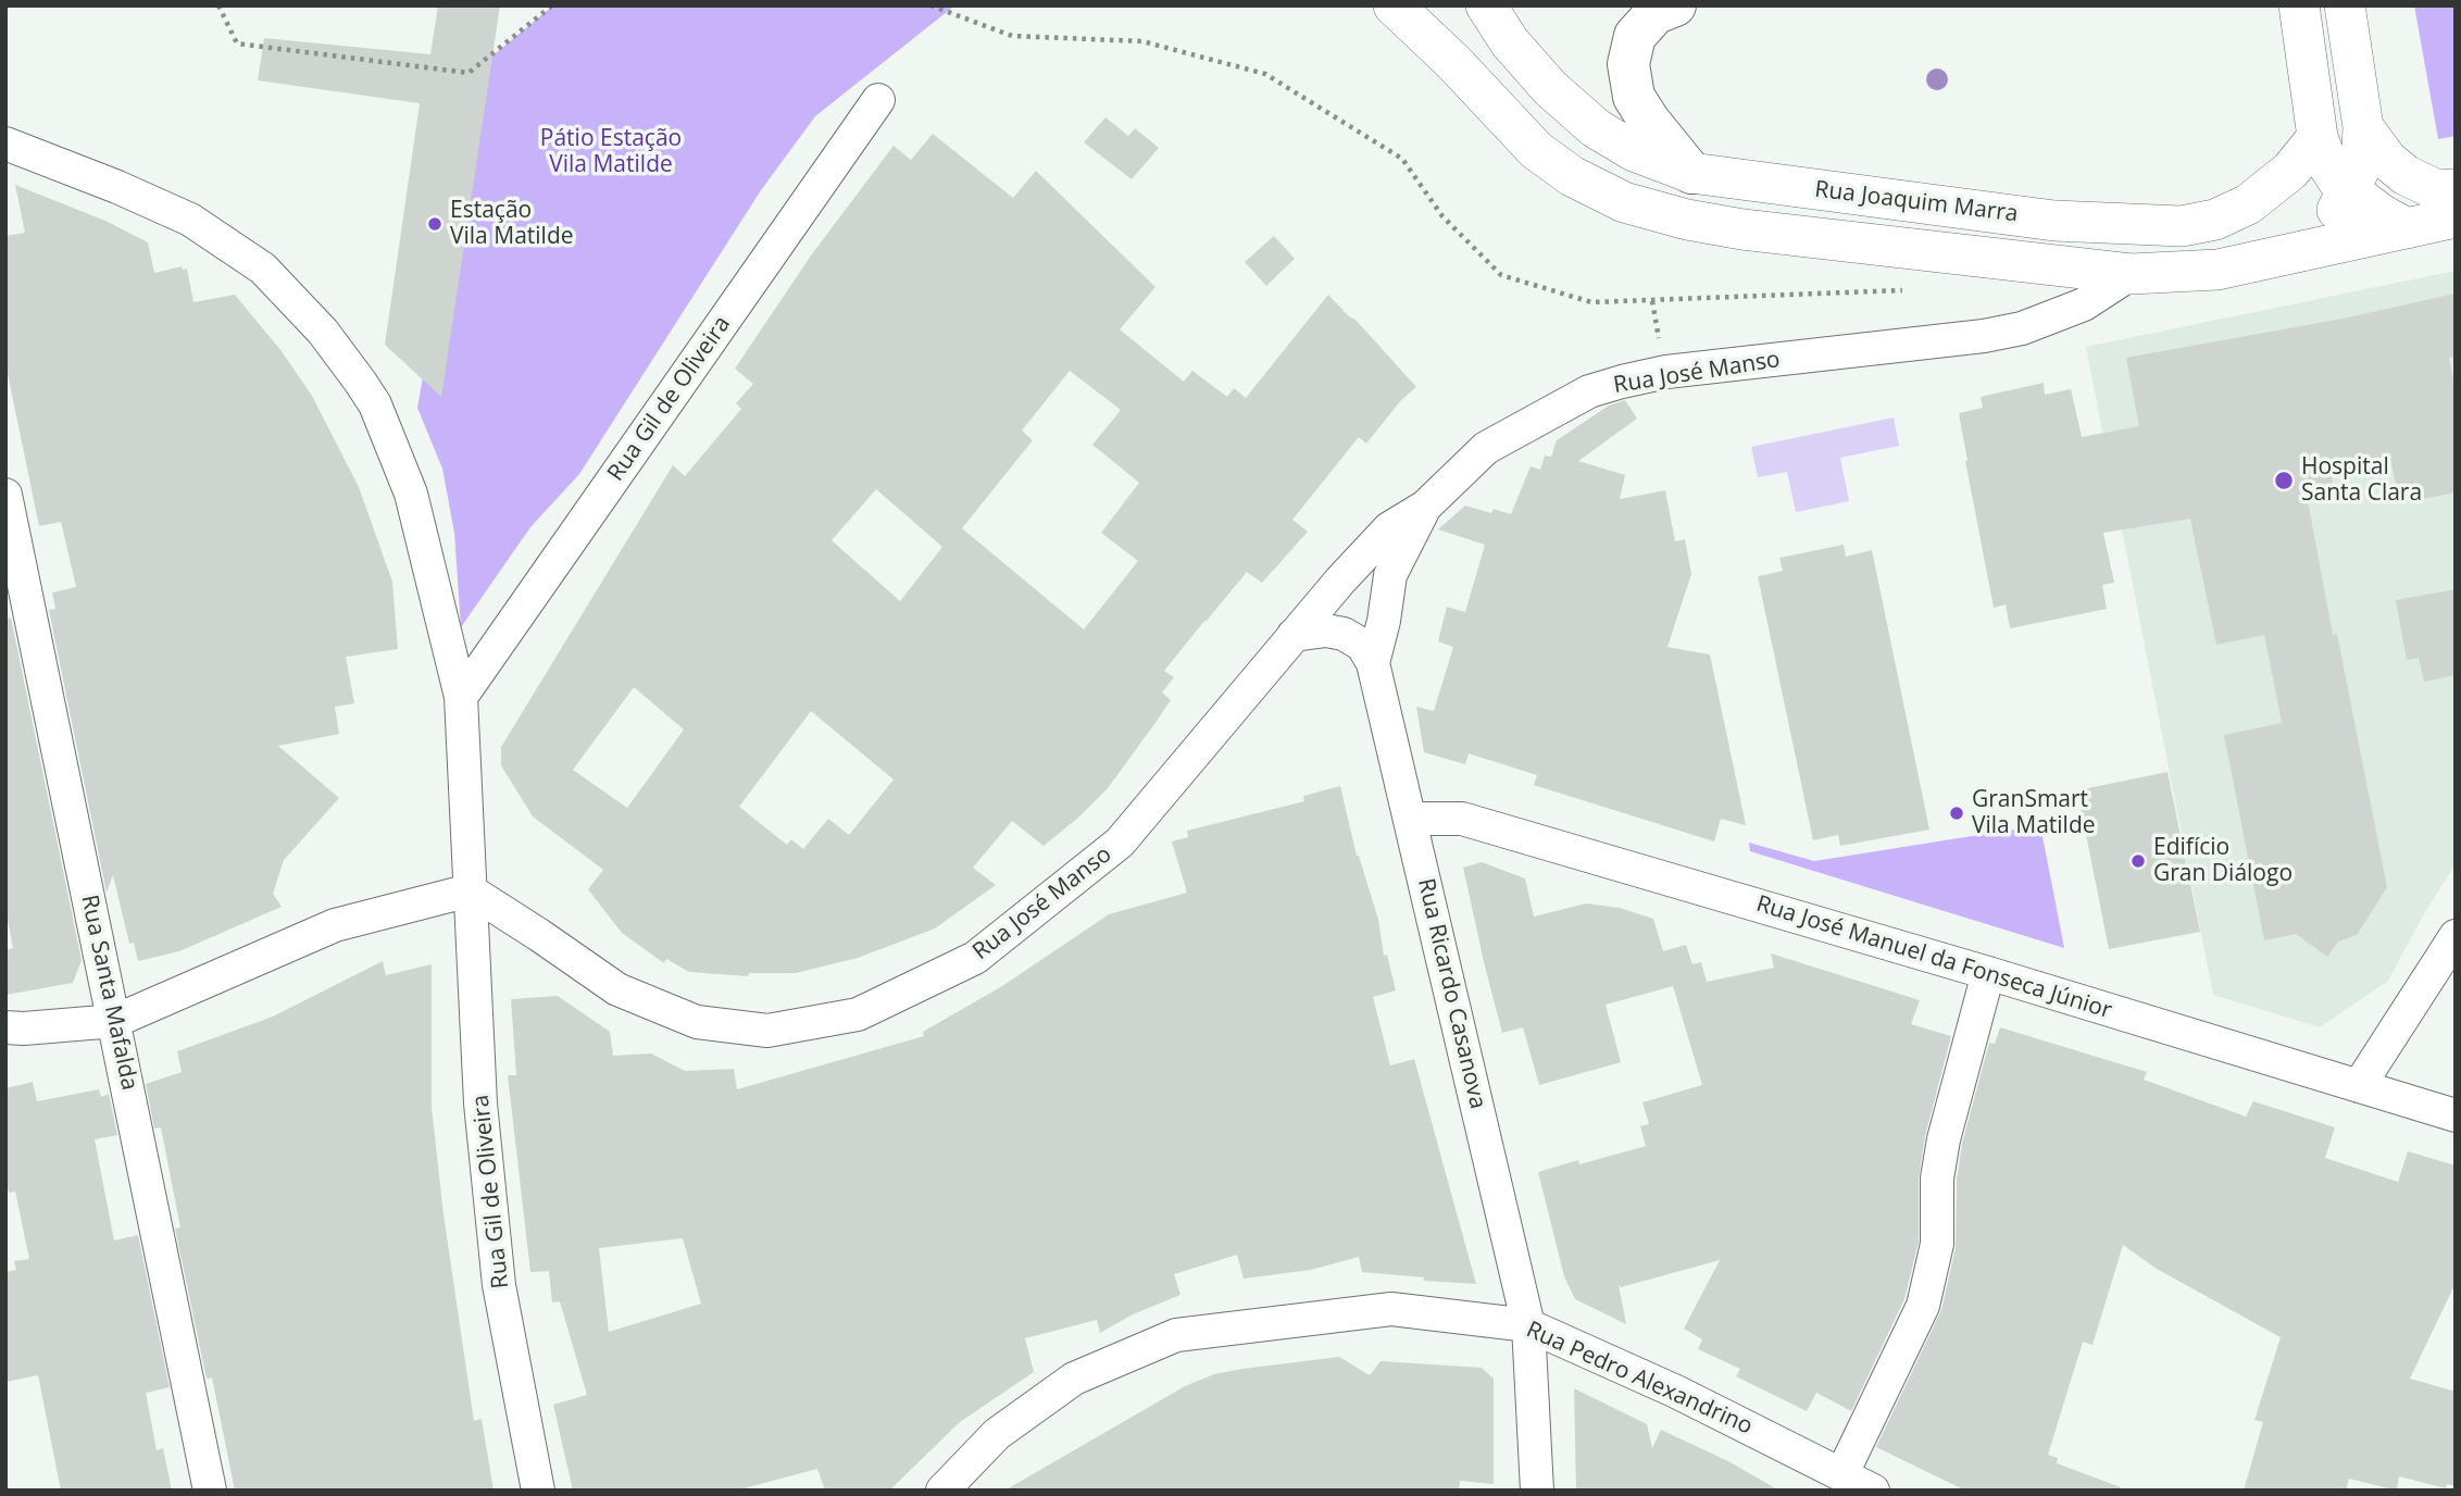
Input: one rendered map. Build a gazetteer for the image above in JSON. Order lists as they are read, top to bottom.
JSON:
{
  "streets": {
    "street": [
      "Rua Joaquim Marra",
      "Rua José Manso",
      "Rua Gil de Oliveira",
      "Rua José Manuel da Fonseca Júnior",
      "Rua Santa Mafalda",
      "Rua Ricardo Casanova",
      "Rua Pedro Alexandrino"
    ]
  },
  "crossings": [
    ["Rua Joaquim Marra", "Rua José Manso"],
    ["Rua José Manso", "Rua Gil de Oliveira"],
    ["Rua José Manso", "Rua Ricardo Casanova"],
    ["Rua José Manuel da Fonseca Júnior", "Rua Ricardo Casanova"],
    ["Rua Ricardo Casanova", "Rua Pedro Alexandrino"]
  ],
  "parks": ["Pátio Estação Vila Matilde"],
  "places": [
    "Estação Vila Matilde",
    "Hospital Santa Clara",
    "GranSmart Vila Matilde",
    "Edifício Gran Diálogo"
  ]
}
